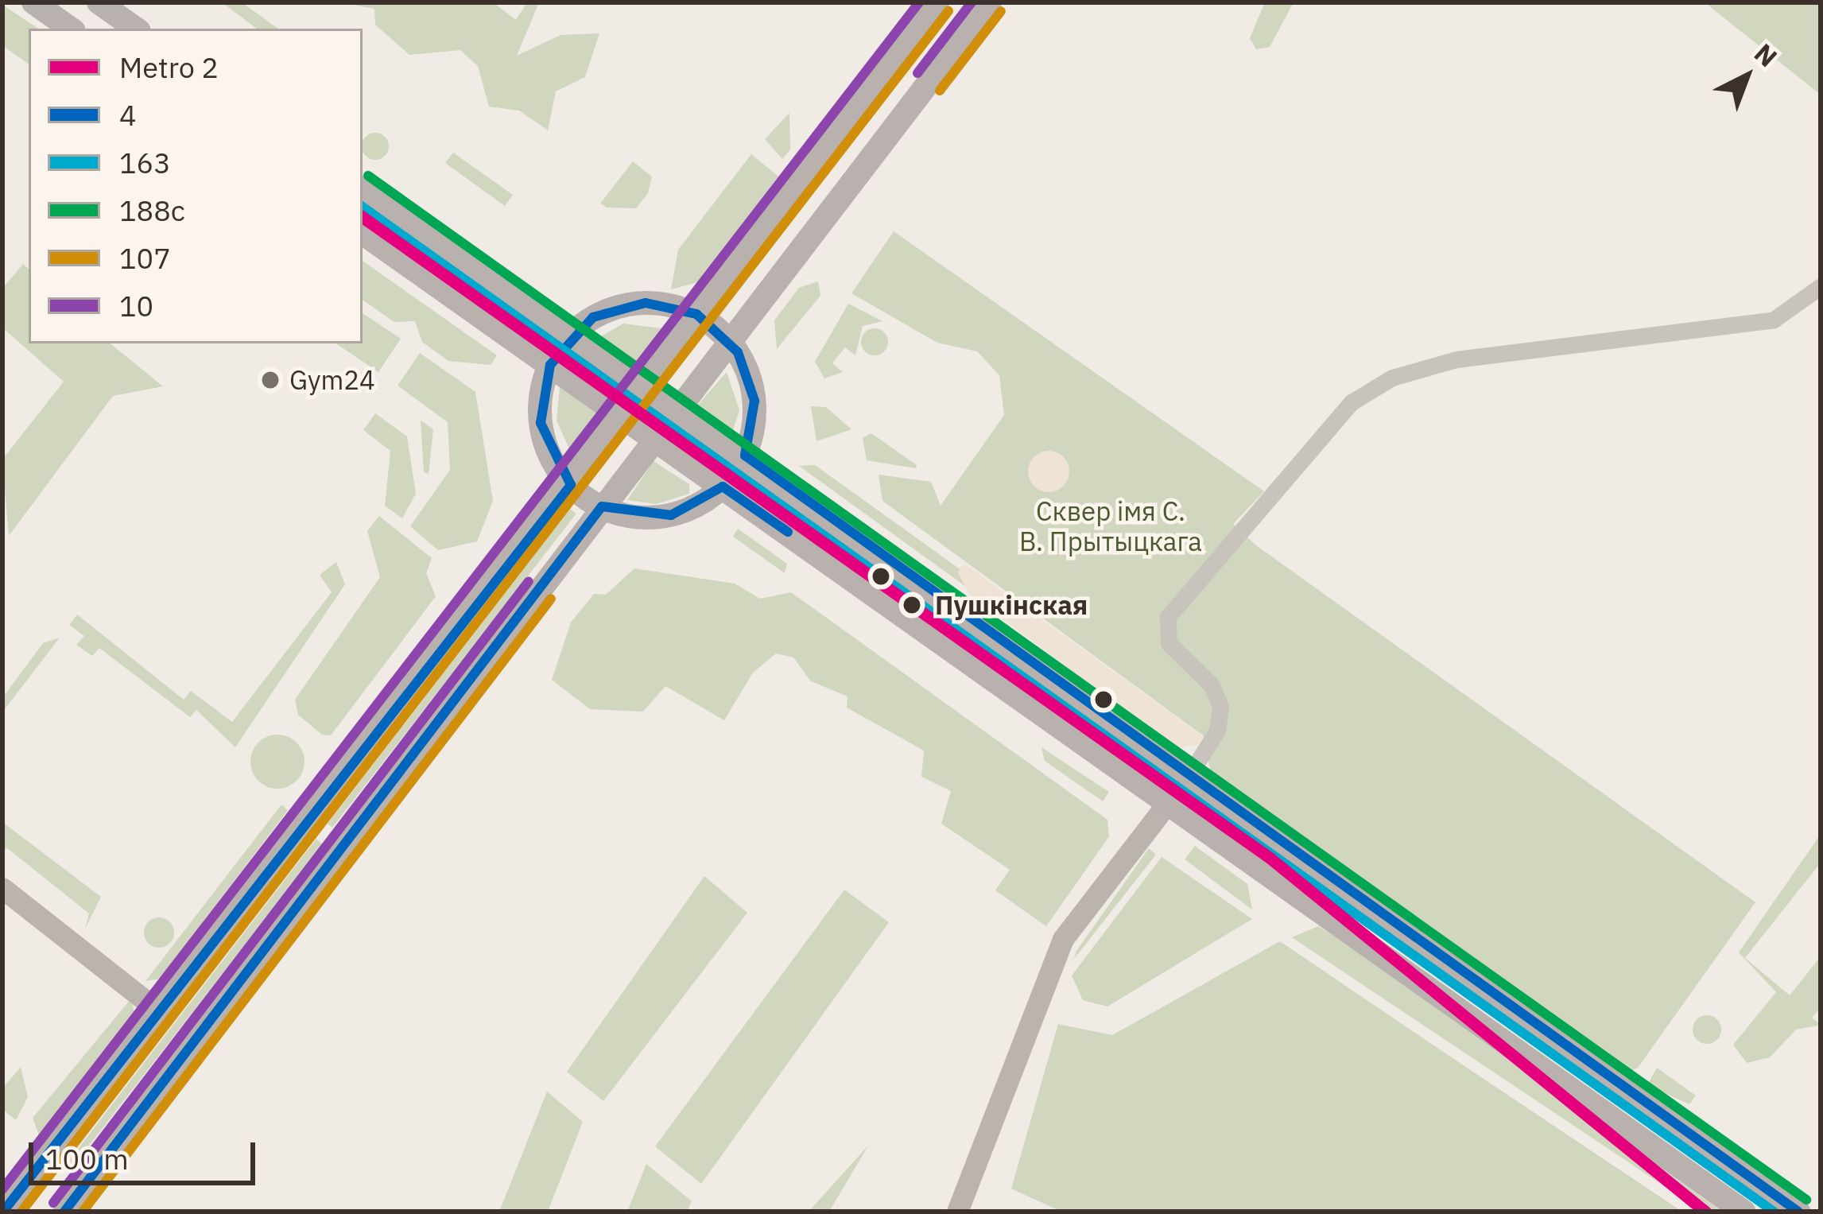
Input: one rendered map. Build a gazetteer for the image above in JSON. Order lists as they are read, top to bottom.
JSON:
{
  "parks": ["Сквер імя С. В. Прытыцкага"],
  "places": ["Gym24", "Пушкінская"],
  "lines": [
    "transit line 10",
    "transit line 107",
    "transit line 188с",
    "transit line 163",
    "metro line 2",
    "transit line 4"
  ],
  "legend": [
    "Metro 2",
    "4",
    "163",
    "188с",
    "107",
    "10"
  ],
  "scale_bar": "100 m",
  "north": "top right"
}
